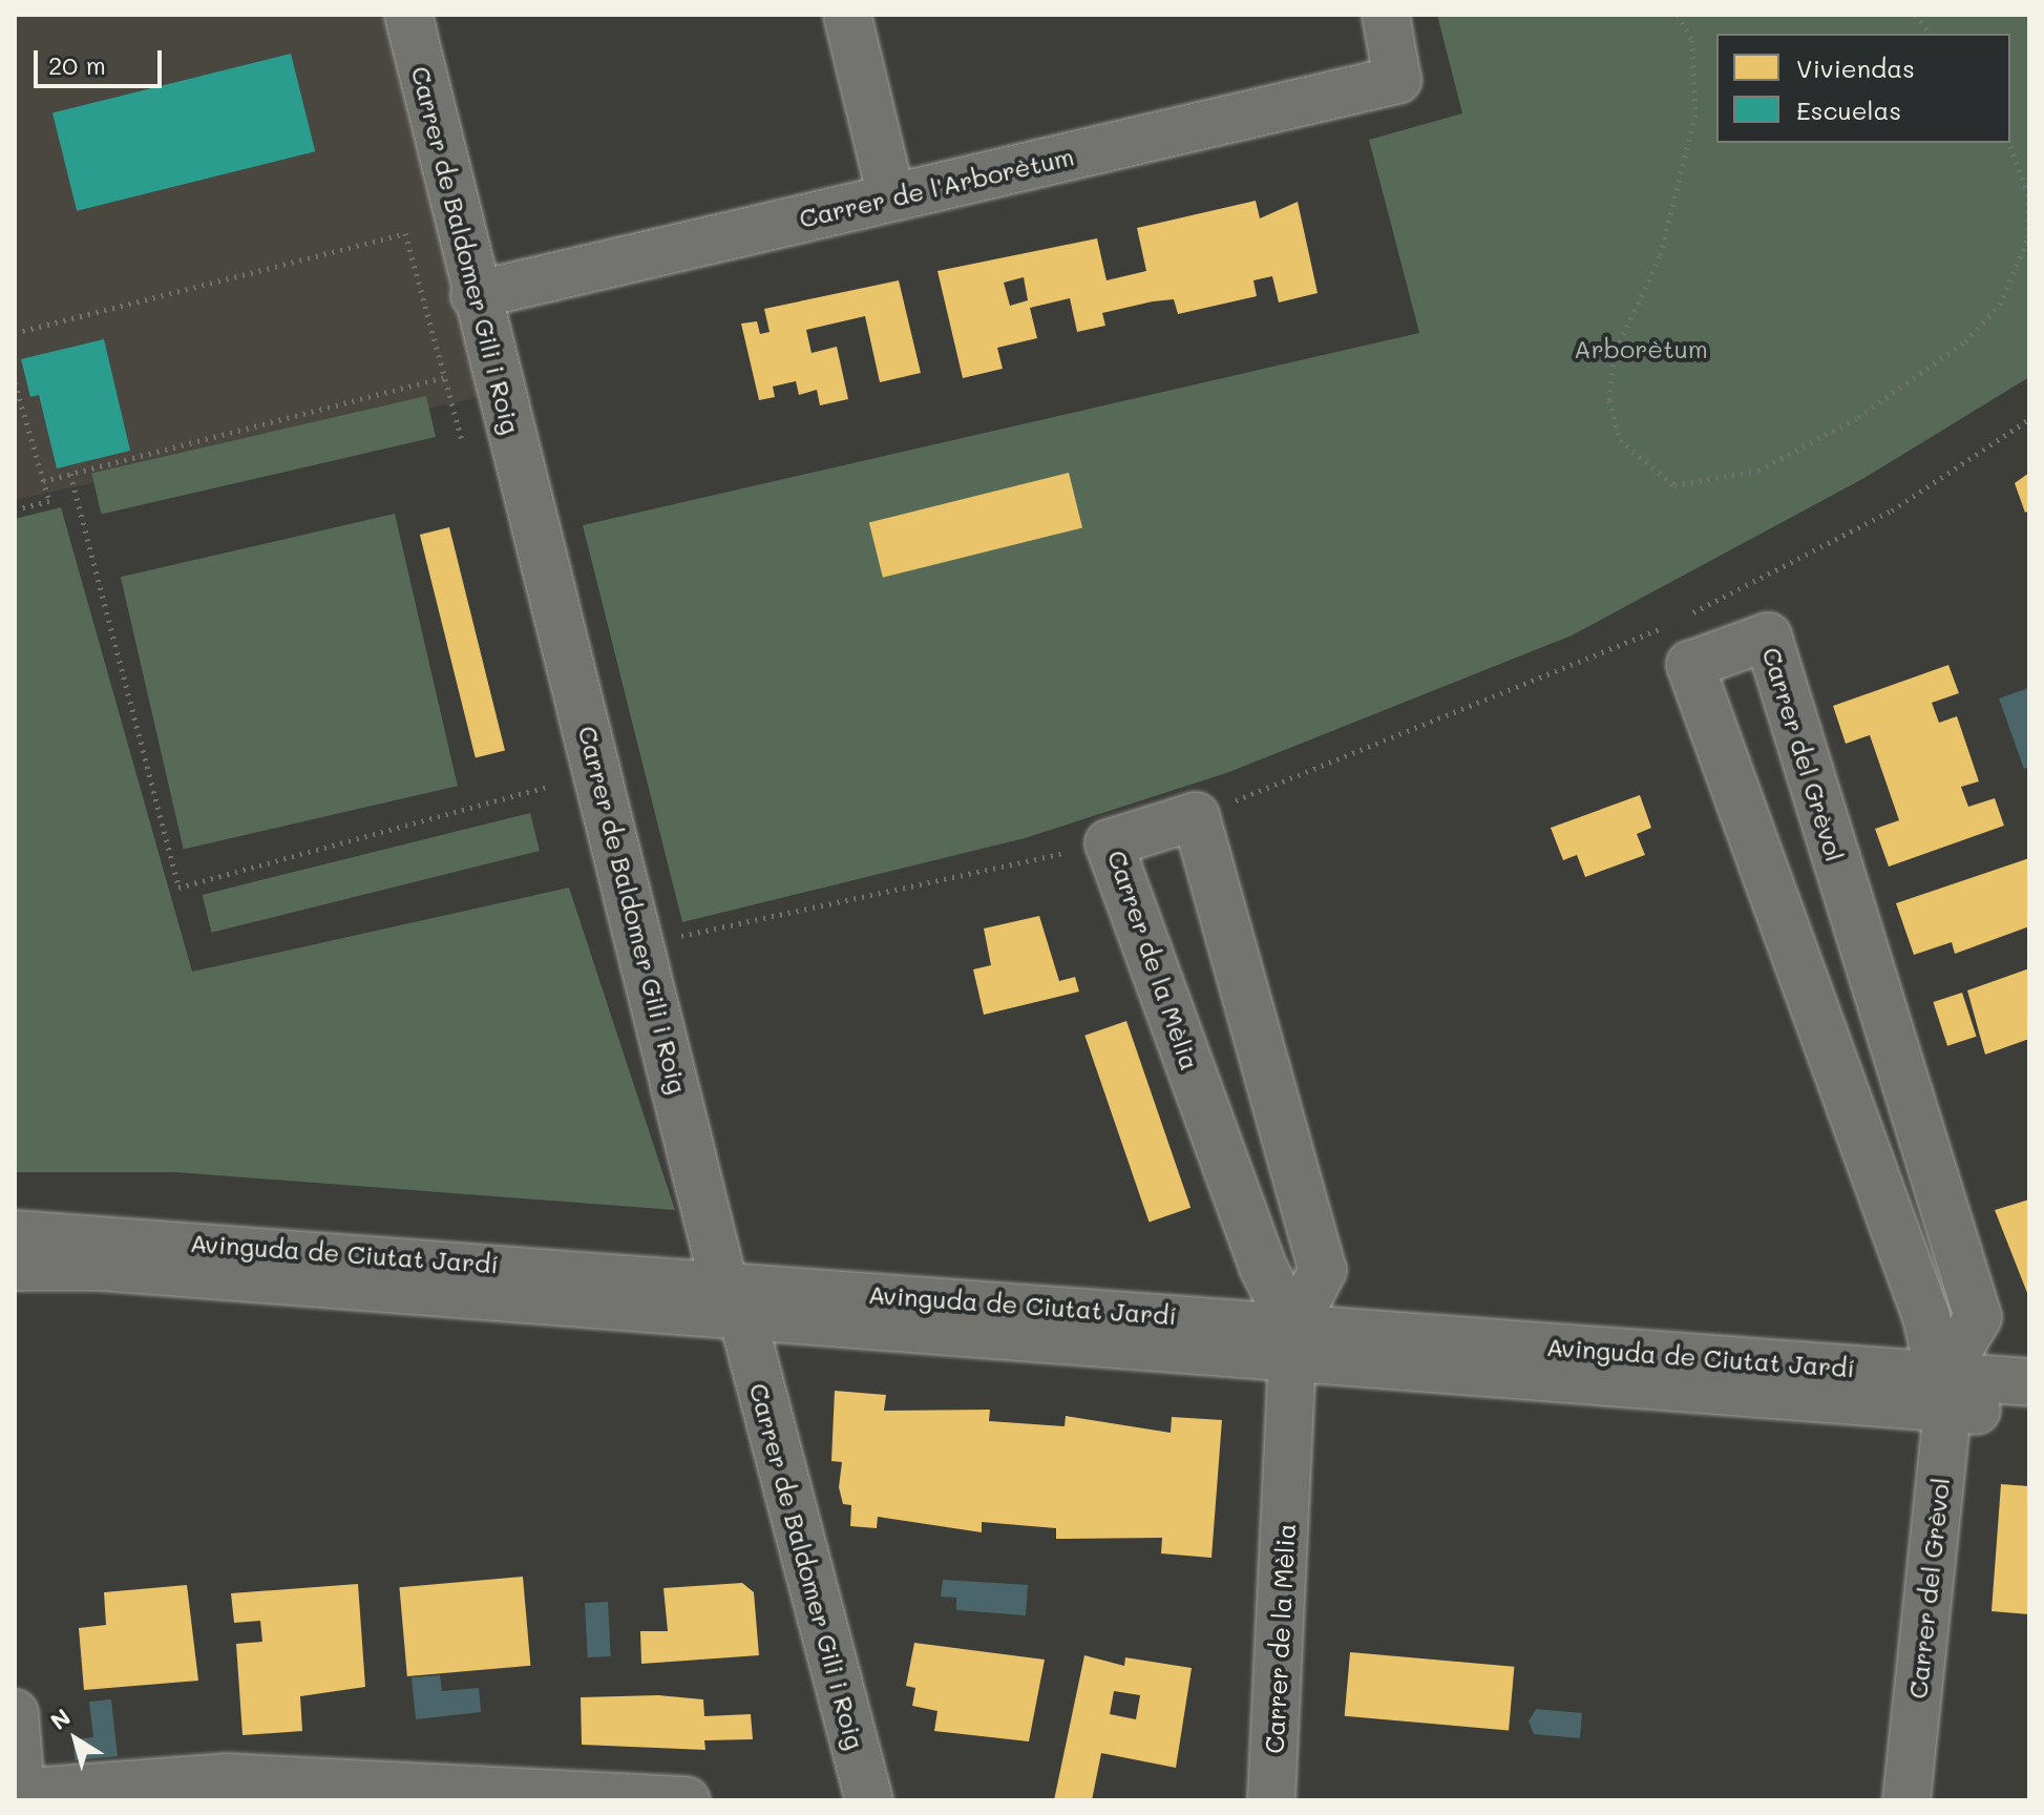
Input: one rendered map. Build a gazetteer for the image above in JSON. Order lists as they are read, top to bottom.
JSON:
{
  "streets": {
    "street": [
      "Carrer de l'Arborètum",
      "Carrer de Baldomer Gili i Roig",
      "Carrer del Grèvol",
      "Carrer de la Mèlia",
      "Avinguda de Ciutat Jardí"
    ]
  },
  "crossings": [
    ["Carrer de l'Arborètum", "Carrer de Baldomer Gili i Roig"],
    ["Carrer de Baldomer Gili i Roig", "Avinguda de Ciutat Jardí"],
    ["Carrer del Grèvol", "Avinguda de Ciutat Jardí"],
    ["Carrer de la Mèlia", "Avinguda de Ciutat Jardí"]
  ],
  "parks": ["Arborètum"],
  "legend": ["Viviendas", "Escuelas"],
  "scale_bar": "20 m",
  "north": "top left"
}
